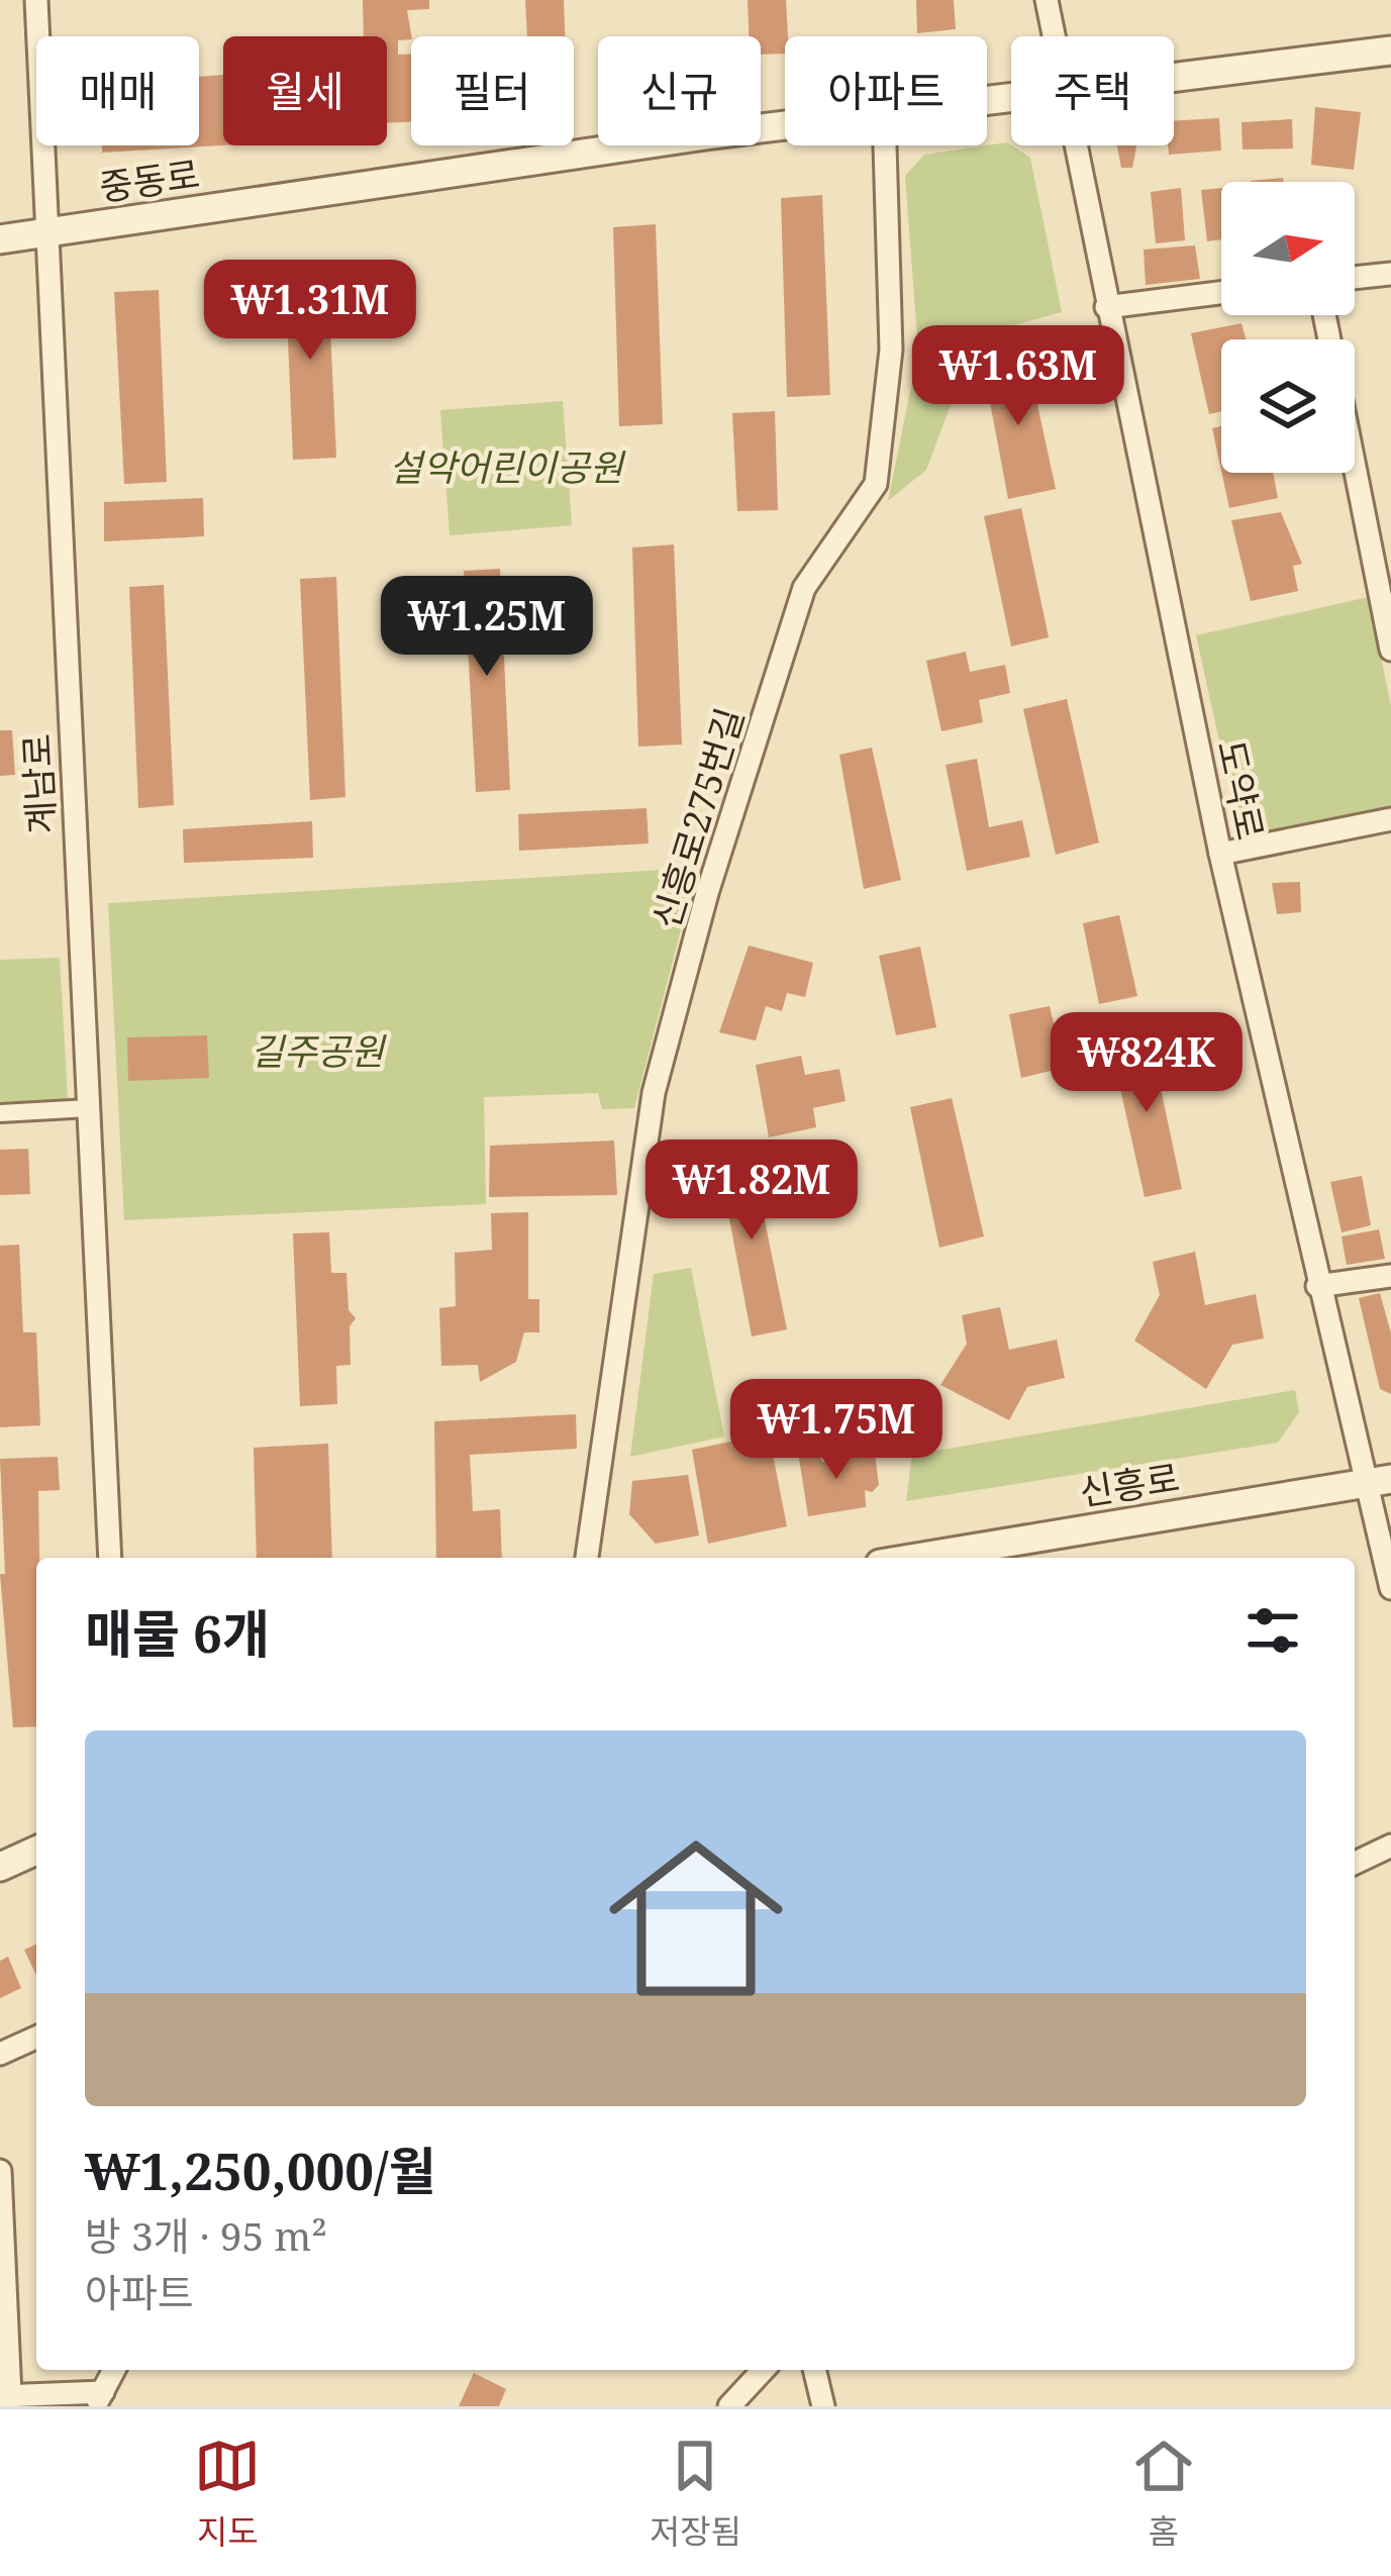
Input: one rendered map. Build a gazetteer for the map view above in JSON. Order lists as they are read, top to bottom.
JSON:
{
  "streets": {
    "street": [
      "중동로",
      "계남로",
      "도약로",
      "신흥로275번길",
      "신흥로"
    ]
  },
  "crossings": [
    ["중동로", "계남로"],
    ["도약로", "신흥로"]
  ],
  "parks": ["설악어린이공원", "길주공원"],
  "north": "right",
  "page": {
    "chip": [
      "매매",
      "월세",
      "필터",
      "신규",
      "아파트",
      "주택"
    ],
    "price": [
      "₩1.31M",
      "₩1.63M",
      "₩1.25M",
      "₩824K",
      "₩1.82M",
      "₩1.75M"
    ],
    "heading": "매물 6개",
    "list": [
      {
        "name": "₩1,250,000/월",
        "note": "방 3개 · 95 m² · 아파트"
      }
    ],
    "tabs": ["지도", "저장됨", "홈"]
  }
}
